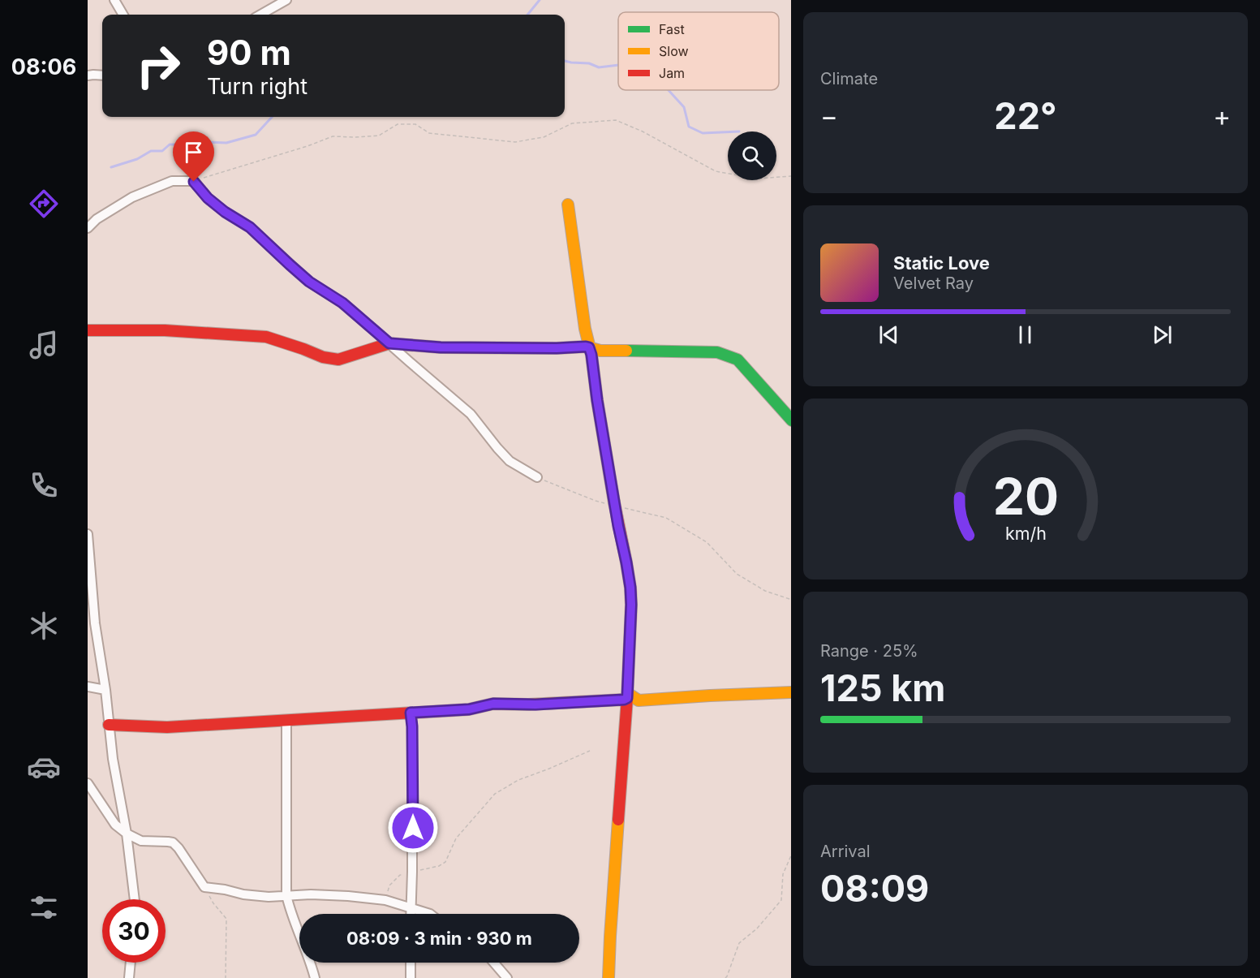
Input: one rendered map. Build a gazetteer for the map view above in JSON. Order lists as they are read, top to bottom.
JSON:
{
  "legend": ["Fast", "Slow", "Jam"],
  "page": {
    "tabs": "08:06",
    "tile": [
      "Climate",
      ["Range · 25%", "125 km"],
      ["Arrival", "08:09"]
    ],
    "turn": ["90 m", "Turn right"],
    "heat": ["−", "22°", "+"],
    "song": ["Static Love", "Velvet Ray"],
    "limit": "30",
    "trip": "08:09 · 3 min · 930 m",
    "gauge": ["20", "km/h"]
  }
}
